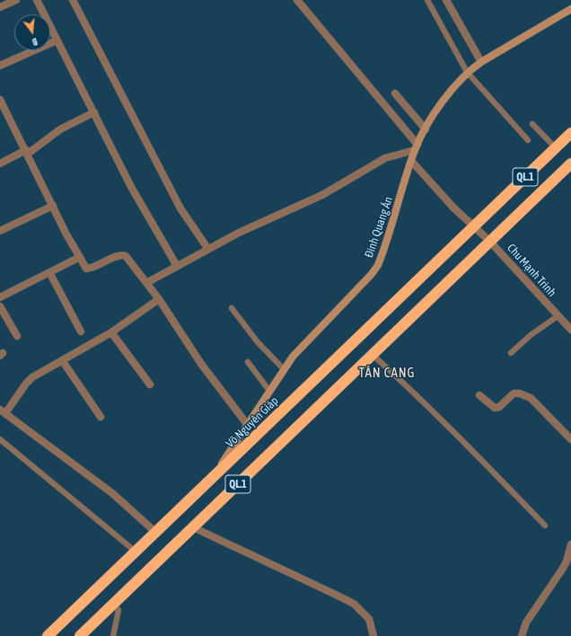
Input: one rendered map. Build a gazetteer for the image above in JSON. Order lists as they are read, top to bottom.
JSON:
{
  "streets": {
    "highway": ["QL.1", "Võ Nguyên Giáp"],
    "street": ["Đinh Quang Ân", "Chu Mạnh Trinh"]
  },
  "crossings": [
    ["QL.1", "Chu Mạnh Trinh"],
    ["QL.1", "Võ Nguyên Giáp"],
    ["Đinh Quang Ân", "Chu Mạnh Trinh"],
    ["Đinh Quang Ân", "Võ Nguyên Giáp"],
    ["Chu Mạnh Trinh", "Võ Nguyên Giáp"]
  ],
  "districts": ["TÂN CANG"],
  "north": "bottom"
}
